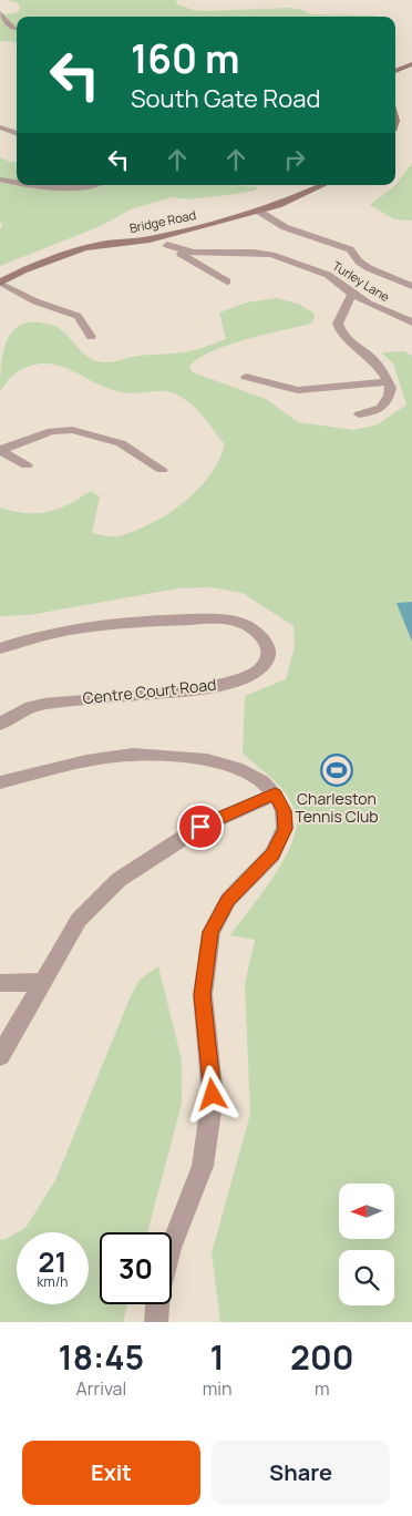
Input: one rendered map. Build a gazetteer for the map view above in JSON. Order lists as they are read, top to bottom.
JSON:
{
  "streets": {
    "main road": ["Bridge Road"],
    "street": ["Turley Lane", "Centre Court Road"]
  },
  "places": {
    "sports": ["Charleston Tennis Club"]
  },
  "north": "left",
  "page": {
    "turn": ["160 m", "South Gate Road"],
    "speed": "21 km/h",
    "limit": "30",
    "eta": [
      "18:45",
      "Arrival",
      "1",
      "min",
      "200",
      "m"
    ],
    "buttons": ["Exit", "Share"]
  }
}
